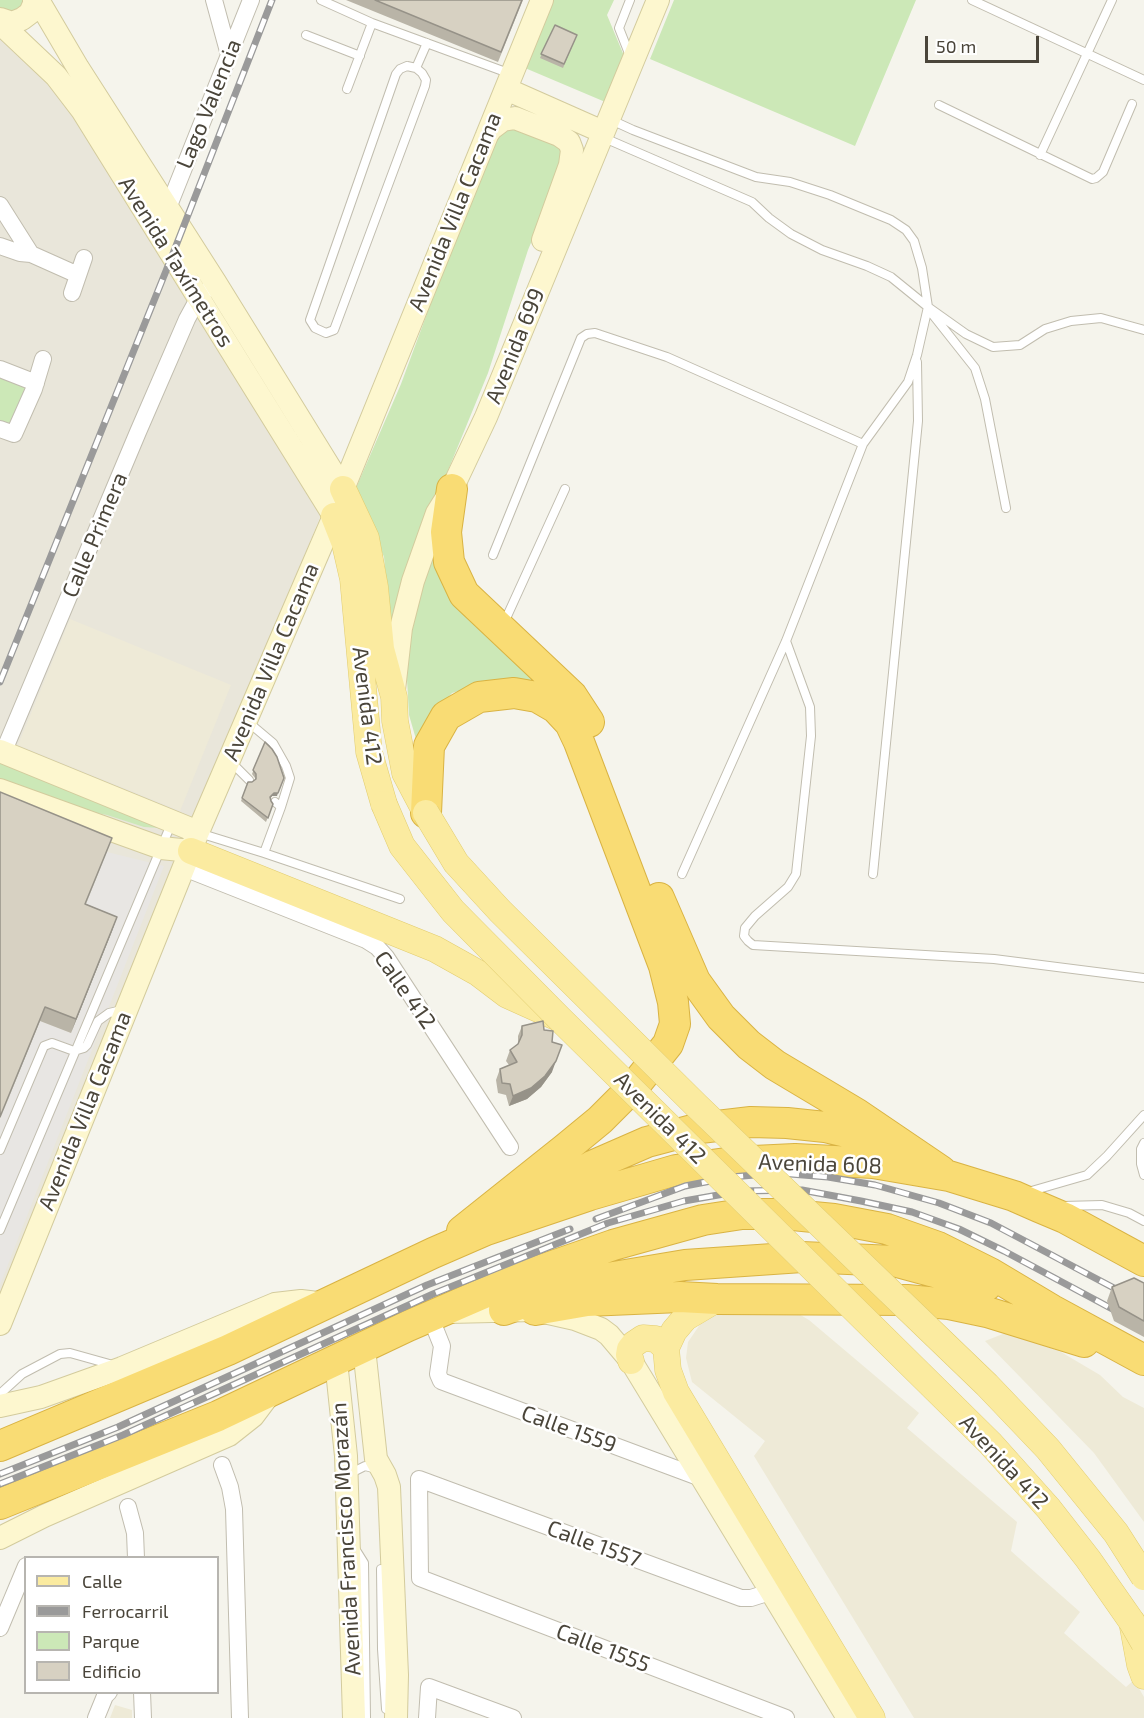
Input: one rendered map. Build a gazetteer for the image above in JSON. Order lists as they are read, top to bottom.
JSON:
{
  "streets": {
    "main road": ["Avenida 412"],
    "street": [
      "Lago Valencia",
      "Avenida Villa Cacama",
      "Avenida Taxímetros",
      "Avenida 699",
      "Calle Primera",
      "Calle 412",
      "Calle 1559",
      "Avenida Francisco Morazán",
      "Calle 1557",
      "Calle 1555"
    ]
  },
  "crossings": [
    ["Lago Valencia", "Avenida Taxímetros"],
    ["Avenida Villa Cacama", "Avenida Taxímetros"],
    ["Avenida Villa Cacama", "Avenida 412"],
    ["Avenida Villa Cacama", "Calle 412"],
    ["Avenida Taxímetros", "Calle Primera"],
    ["Avenida Taxímetros", "Avenida 412"],
    ["Avenida 699", "Avenida 412"],
    ["Calle 1557", "Calle 1555"]
  ],
  "legend": [
    "Calle",
    "Ferrocarril",
    "Parque",
    "Edificio"
  ],
  "scale_bar": "50 m"
}
